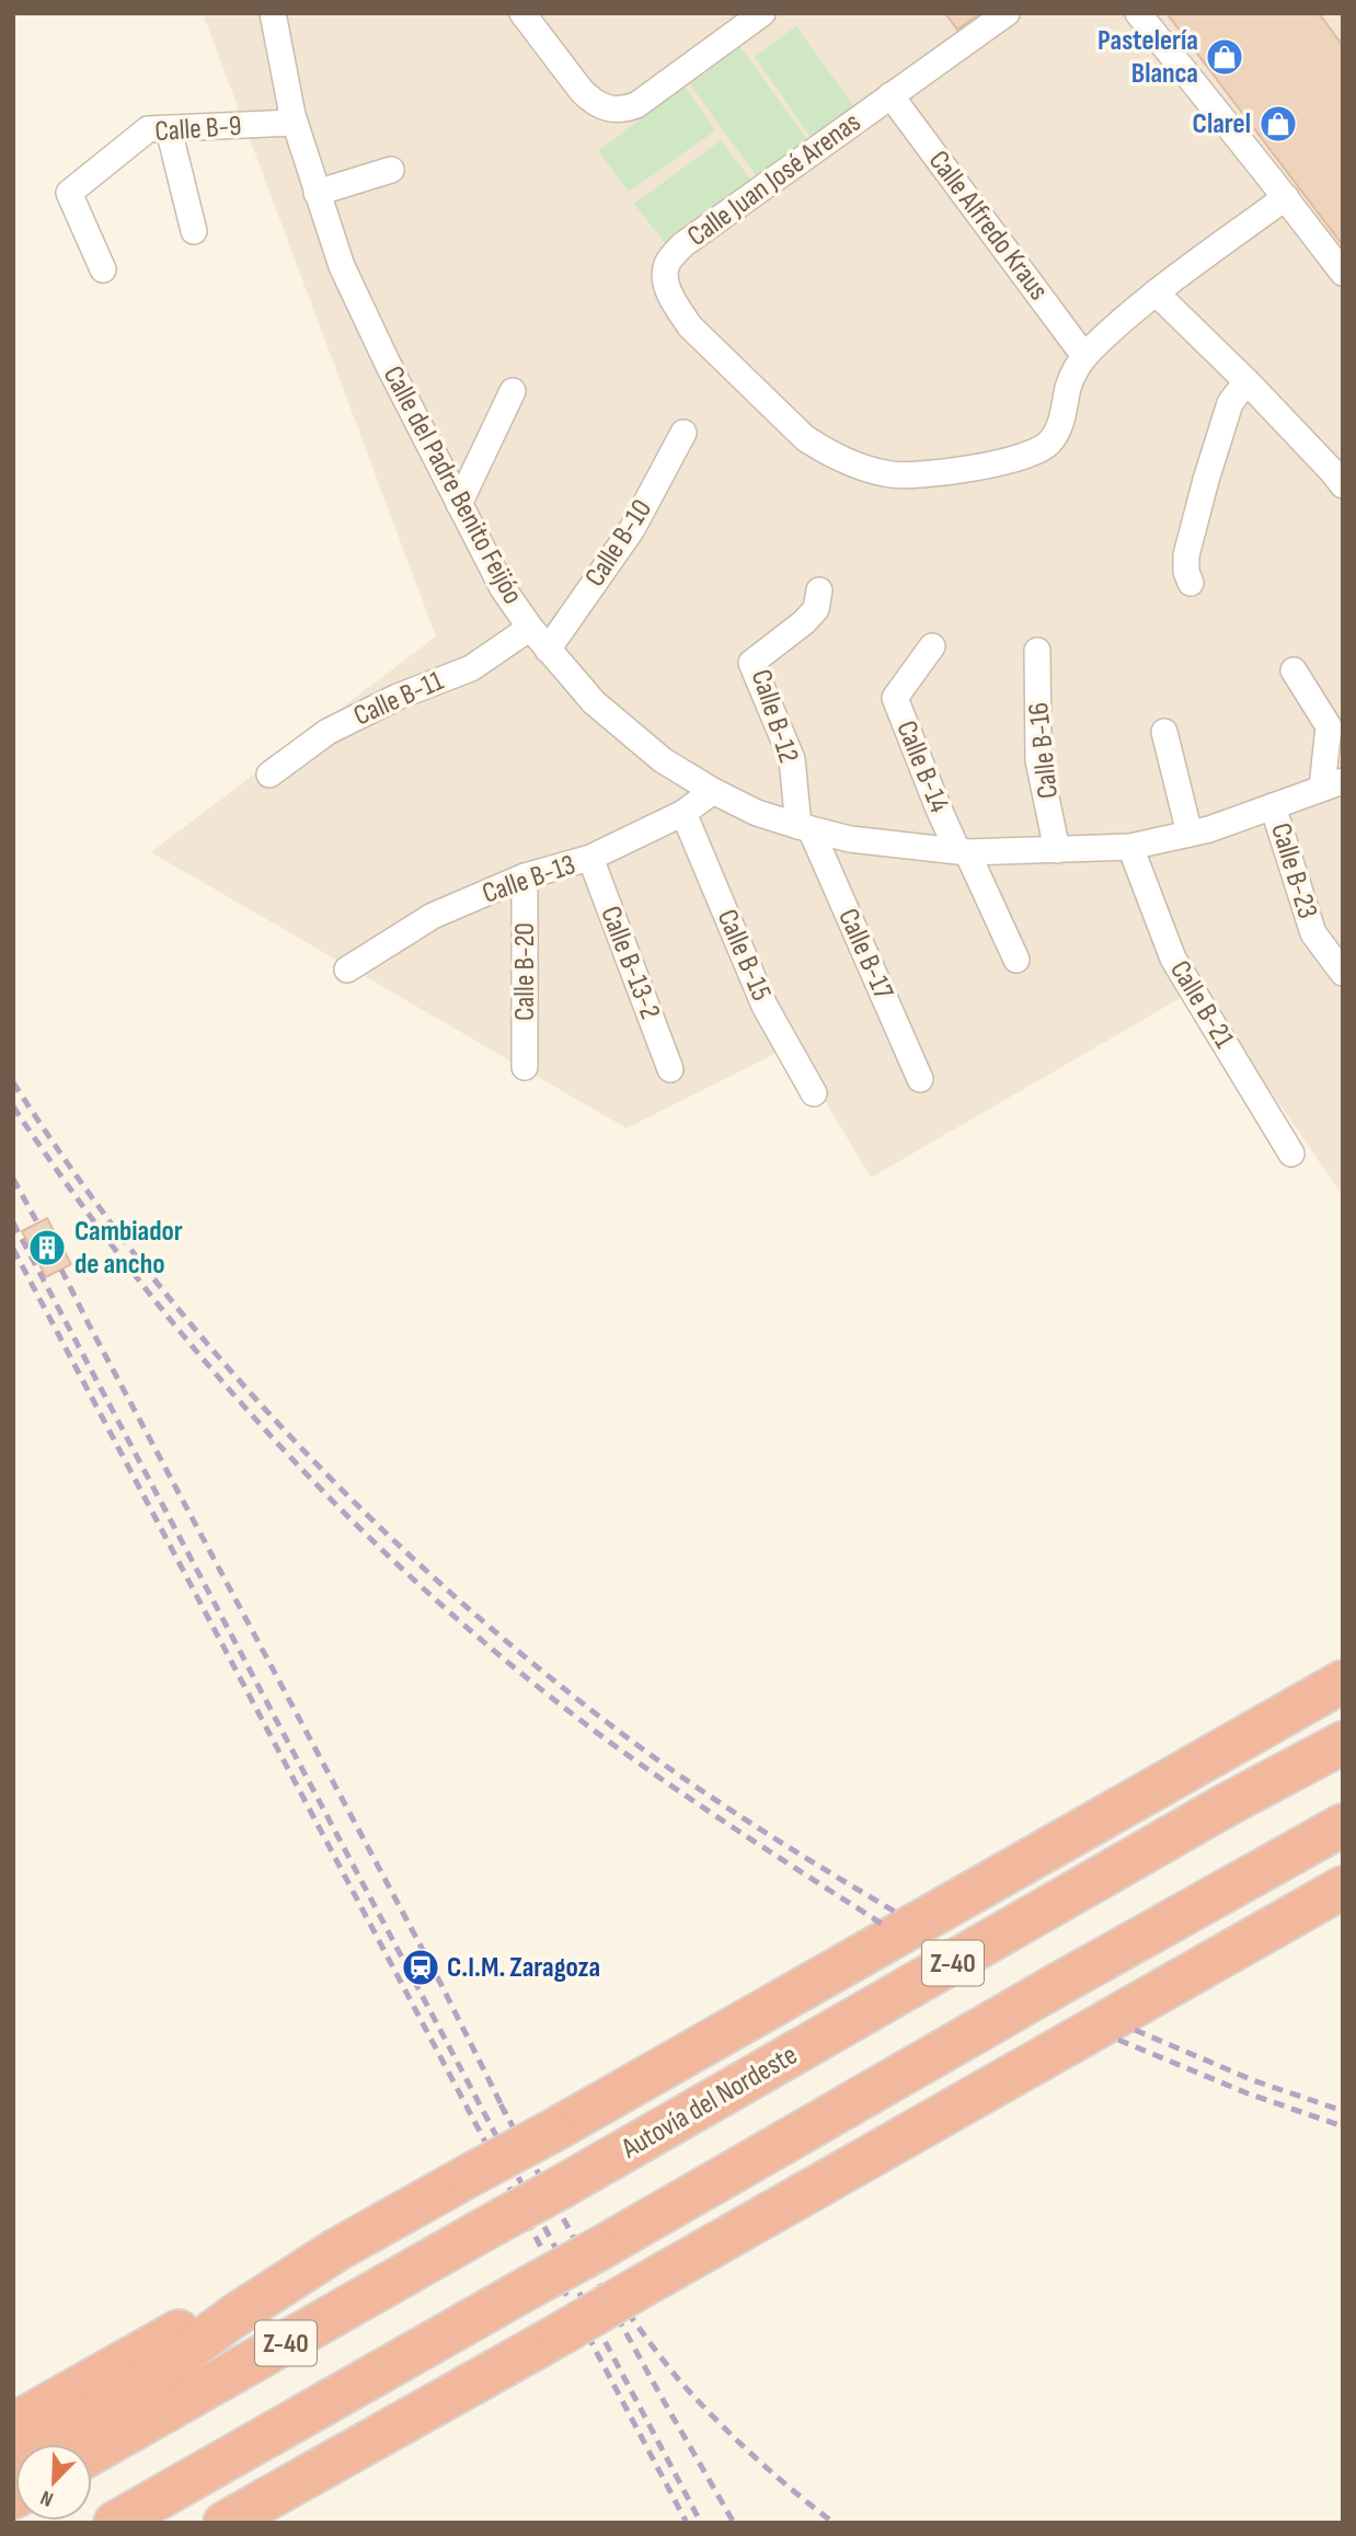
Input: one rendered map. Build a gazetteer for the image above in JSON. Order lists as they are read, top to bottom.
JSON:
{
  "streets": {
    "highway": ["Z-40", "Autovía del Nordeste"],
    "street": [
      "Calle B-9",
      "Calle Juan José Arenas",
      "Calle Alfredo Kraus",
      "Calle del Padre Benito Feijóo",
      "Calle B-10",
      "Calle B-11",
      "Calle B-12",
      "Calle B-16",
      "Calle B-14",
      "Calle B-23",
      "Calle B-13",
      "Calle B-17",
      "Calle B-15",
      "Calle B-13-2",
      "Calle B-20",
      "Calle B-21"
    ]
  },
  "crossings": [
    ["Calle B-9", "Calle del Padre Benito Feijóo"],
    ["Calle Juan José Arenas", "Calle Alfredo Kraus"],
    ["Calle del Padre Benito Feijóo", "Calle B-10"],
    ["Calle del Padre Benito Feijóo", "Calle B-11"],
    ["Calle del Padre Benito Feijóo", "Calle B-12"],
    ["Calle del Padre Benito Feijóo", "Calle B-16"],
    ["Calle del Padre Benito Feijóo", "Calle B-14"],
    ["Calle del Padre Benito Feijóo", "Calle B-23"],
    ["Calle del Padre Benito Feijóo", "Calle B-13"],
    ["Calle del Padre Benito Feijóo", "Calle B-17"],
    ["Calle del Padre Benito Feijóo", "Calle B-21"],
    ["Calle B-12", "Calle B-17"],
    ["Calle B-13", "Calle B-15"],
    ["Calle B-13", "Calle B-13-2"],
    ["Calle B-13", "Calle B-20"]
  ],
  "places": {
    "shop": ["Pastelería Blanca", "Clarel"],
    "building": ["Cambiador de ancho"],
    "station": ["C.I.M. Zaragoza"]
  },
  "north": "bottom left"
}
